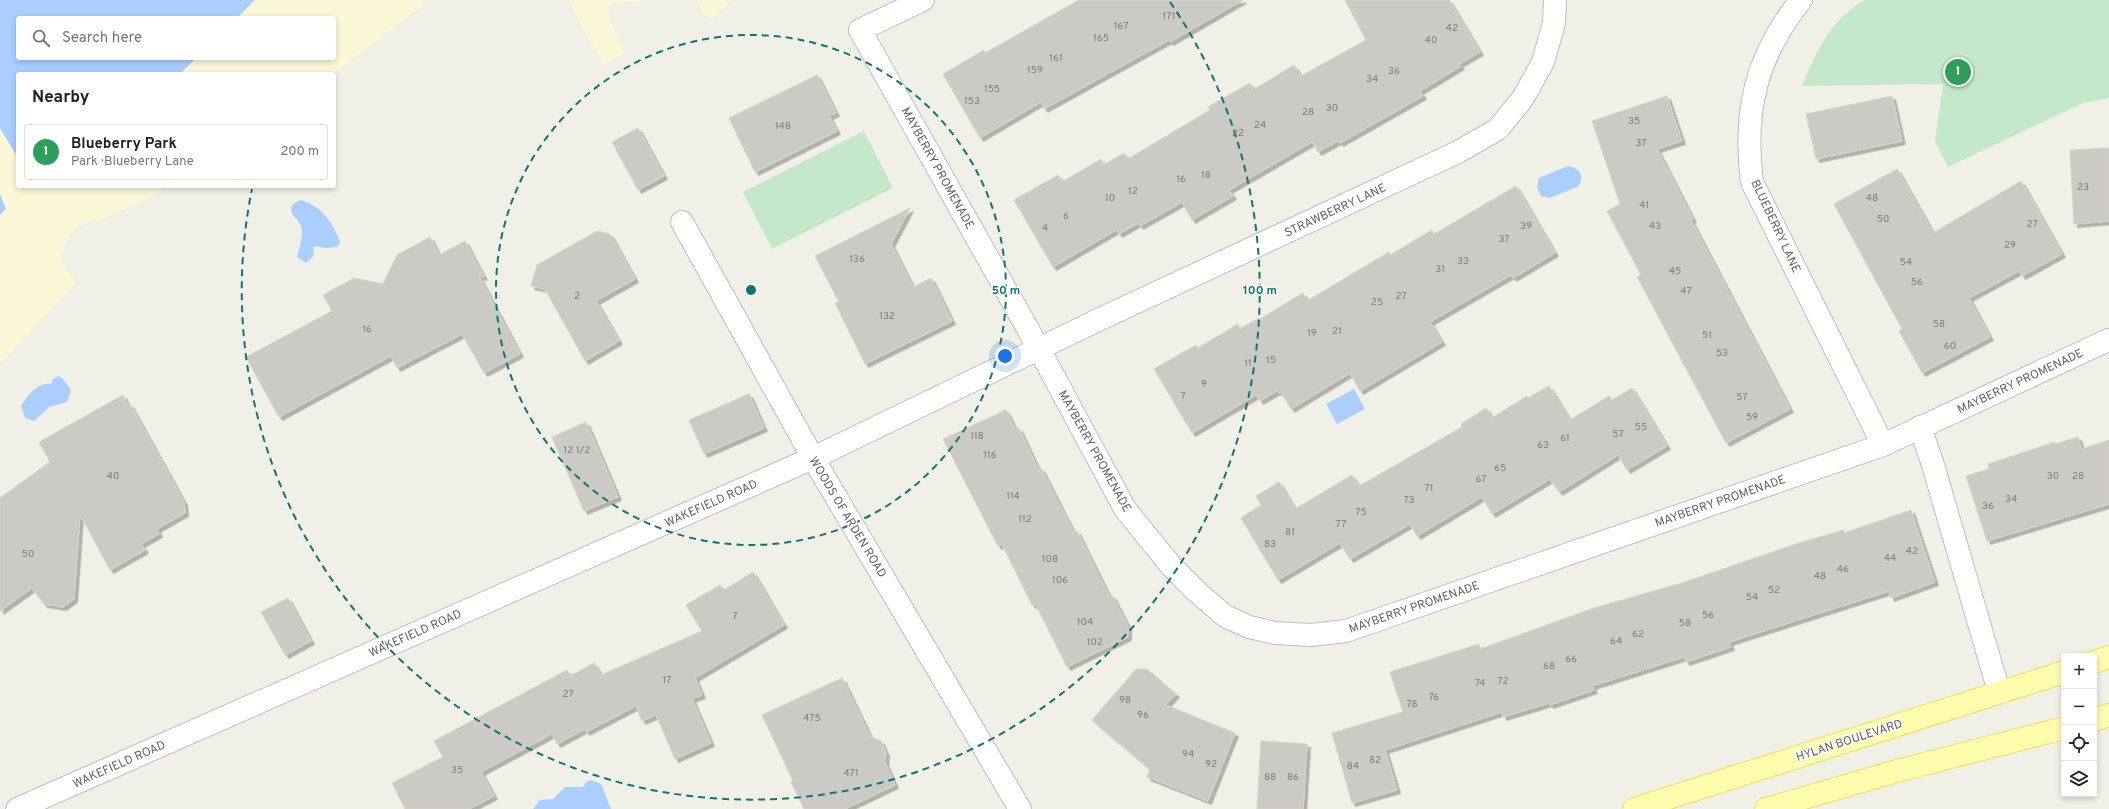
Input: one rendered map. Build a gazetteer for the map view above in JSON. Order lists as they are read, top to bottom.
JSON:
{
  "streets": {
    "main road": ["HYLAN BOULEVARD"],
    "street": [
      "MAYBERRY PROMENADE",
      "STRAWBERRY LANE",
      "BLUEBERRY LANE",
      "WAKEFIELD ROAD",
      "WOODS OF ARDEN ROAD"
    ]
  },
  "crossings": [
    ["MAYBERRY PROMENADE", "STRAWBERRY LANE"],
    ["MAYBERRY PROMENADE", "BLUEBERRY LANE"],
    ["STRAWBERRY LANE", "WAKEFIELD ROAD"],
    ["STRAWBERRY LANE", "WOODS OF ARDEN ROAD"],
    ["WAKEFIELD ROAD", "WOODS OF ARDEN ROAD"]
  ],
  "house_numbers": [
    "171",
    "167",
    "42",
    "165",
    "40",
    "161",
    "159",
    "36",
    "34",
    "155",
    "153",
    "30",
    "28",
    "35",
    "24",
    "148",
    "22",
    "37",
    "18",
    "16",
    "23",
    "12",
    "10",
    "48",
    "41",
    "6",
    "50",
    "27",
    "39",
    "43",
    "4",
    "37",
    "29",
    "136",
    "33",
    "54",
    "31",
    "45",
    "56",
    "47",
    "2",
    "27",
    "25",
    "132",
    "58",
    "16",
    "21",
    "19",
    "51",
    "60",
    "53",
    "15",
    "11",
    "9",
    "7",
    "57",
    "59",
    "55",
    "57",
    "118",
    "61",
    "63",
    "12 1/2",
    "116",
    "65",
    "40",
    "30",
    "28",
    "67",
    "71",
    "114",
    "34",
    "73",
    "36",
    "75",
    "112",
    "77",
    "81",
    "83",
    "42",
    "50",
    "44",
    "108",
    "46",
    "48",
    "106",
    "52",
    "54",
    "56",
    "7",
    "104",
    "58",
    "62",
    "64",
    "102",
    "66",
    "68",
    "17",
    "72",
    "74",
    "27",
    "76",
    "98",
    "78",
    "96",
    "475",
    "94",
    "82",
    "92",
    "84",
    "35",
    "471",
    "88",
    "86"
  ],
  "page": {
    "search": "Search here",
    "pins": "1",
    "heading": "Nearby",
    "list": [
      {
        "mark": "1",
        "name": "Blueberry Park",
        "note": "Park · Blueberry Lane",
        "value": "200 m"
      }
    ],
    "map_buttons": ["+", "−"]
  },
  "rings": ["50 m", "100 m"]
}
